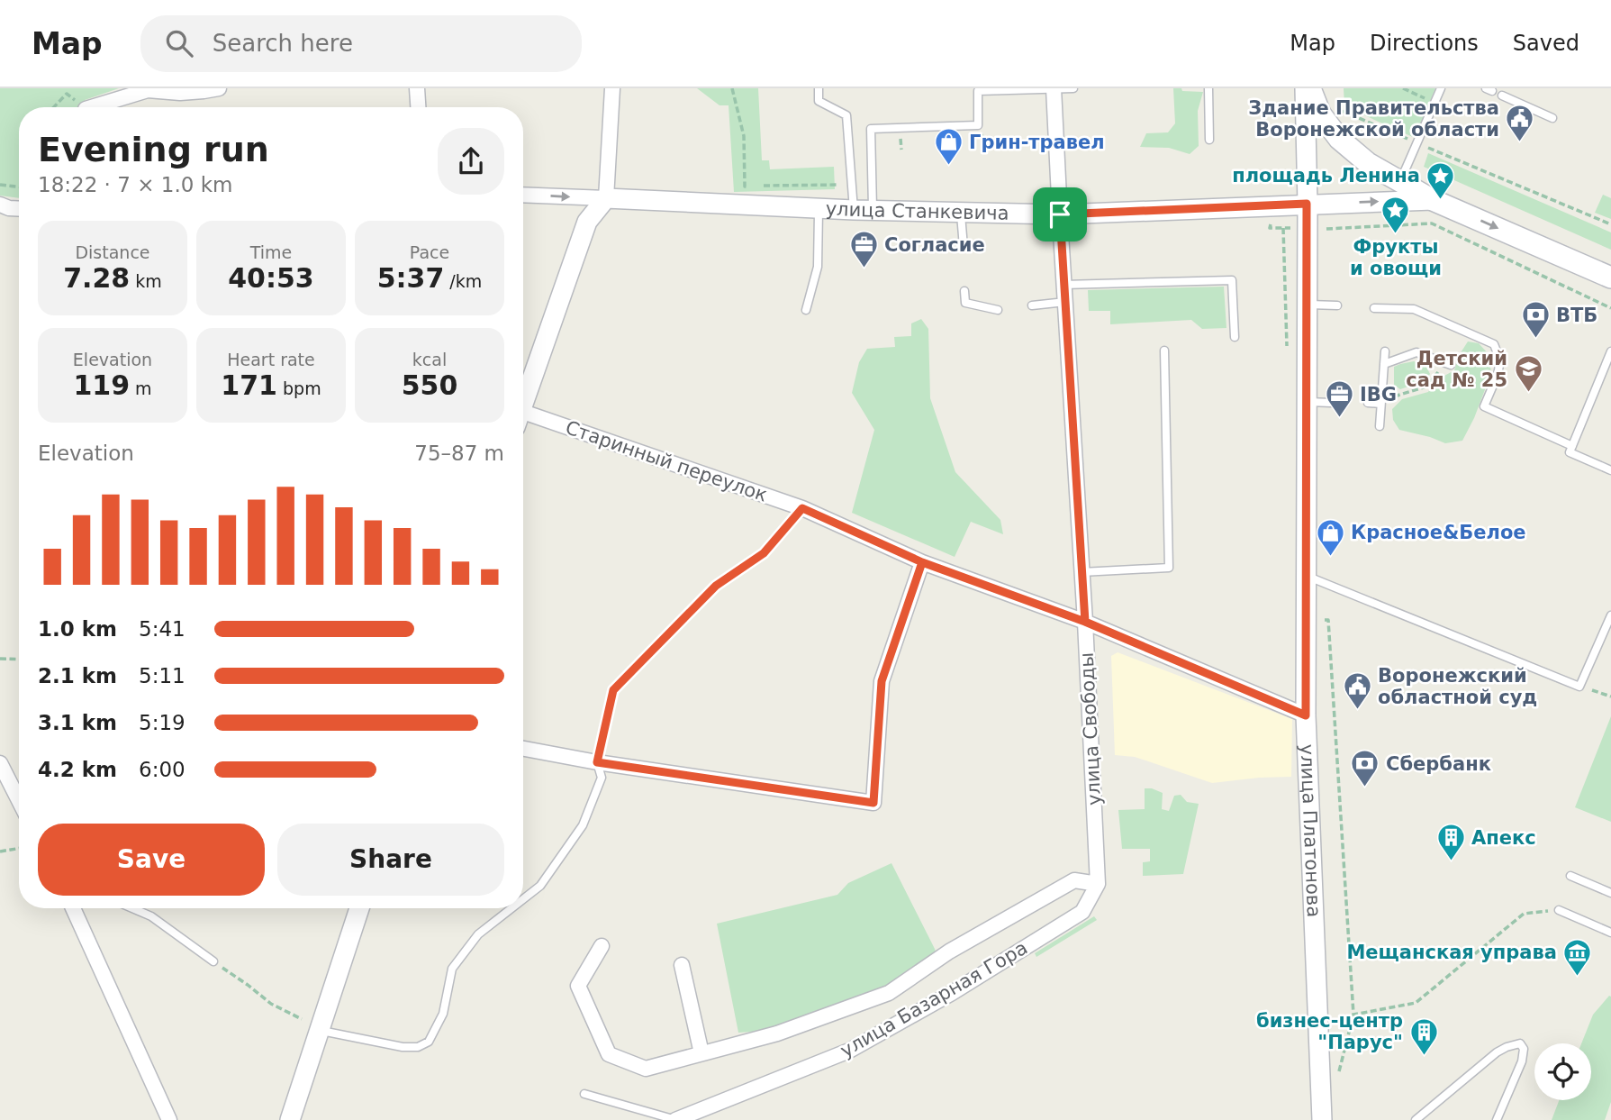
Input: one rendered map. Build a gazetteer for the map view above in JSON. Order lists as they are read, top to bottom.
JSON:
{
  "streets": {
    "street": [
      "улица Станкевича",
      "Старинный переулок",
      "улица Свободы",
      "улица Платонова",
      "улица Базарная Гора"
    ]
  },
  "crossings": [
    ["улица Станкевича", "улица Свободы"],
    ["улица Станкевича", "улица Платонова"],
    ["Старинный переулок", "улица Свободы"],
    ["Старинный переулок", "улица Платонова"],
    ["улица Свободы", "улица Базарная Гора"]
  ],
  "places": {
    "public building": ["Здание Правительства Воронежской области", "Воронежский областной суд"],
    "shop": ["Грин-травел", "Красное&Белое"],
    "place": ["площадь Ленина", "Фрукты и овощи"],
    "office": ["Согласие", "IBG"],
    "bank": ["ВТБ", "Сбербанк"],
    "school or university": ["Детский сад № 25"],
    "building": ["Апекс", "бизнес-центр \"Парус\""],
    "museum": ["Мещанская управа"]
  },
  "page": {
    "header": "Map",
    "search": "Search here",
    "nav": ["Map", "Directions", "Saved"],
    "heading": ["Evening run", "18:22 · 7 × 1.0 km"],
    "stats": [
      ["Distance", "7.28 km"],
      ["Time", "40:53"],
      ["Pace", "5:37 /km"],
      ["Elevation", "119 m"],
      ["Heart rate", "171 bpm"],
      ["kcal", "550"]
    ],
    "chart": ["Elevation", "75–87 m"],
    "list": [
      {
        "name": "1.0 km",
        "note": "5:41"
      },
      {
        "name": "2.1 km",
        "note": "5:11"
      },
      {
        "name": "3.1 km",
        "note": "5:19"
      },
      {
        "name": "4.2 km",
        "note": "6:00"
      }
    ],
    "buttons": ["Save", "Share"]
  }
}
